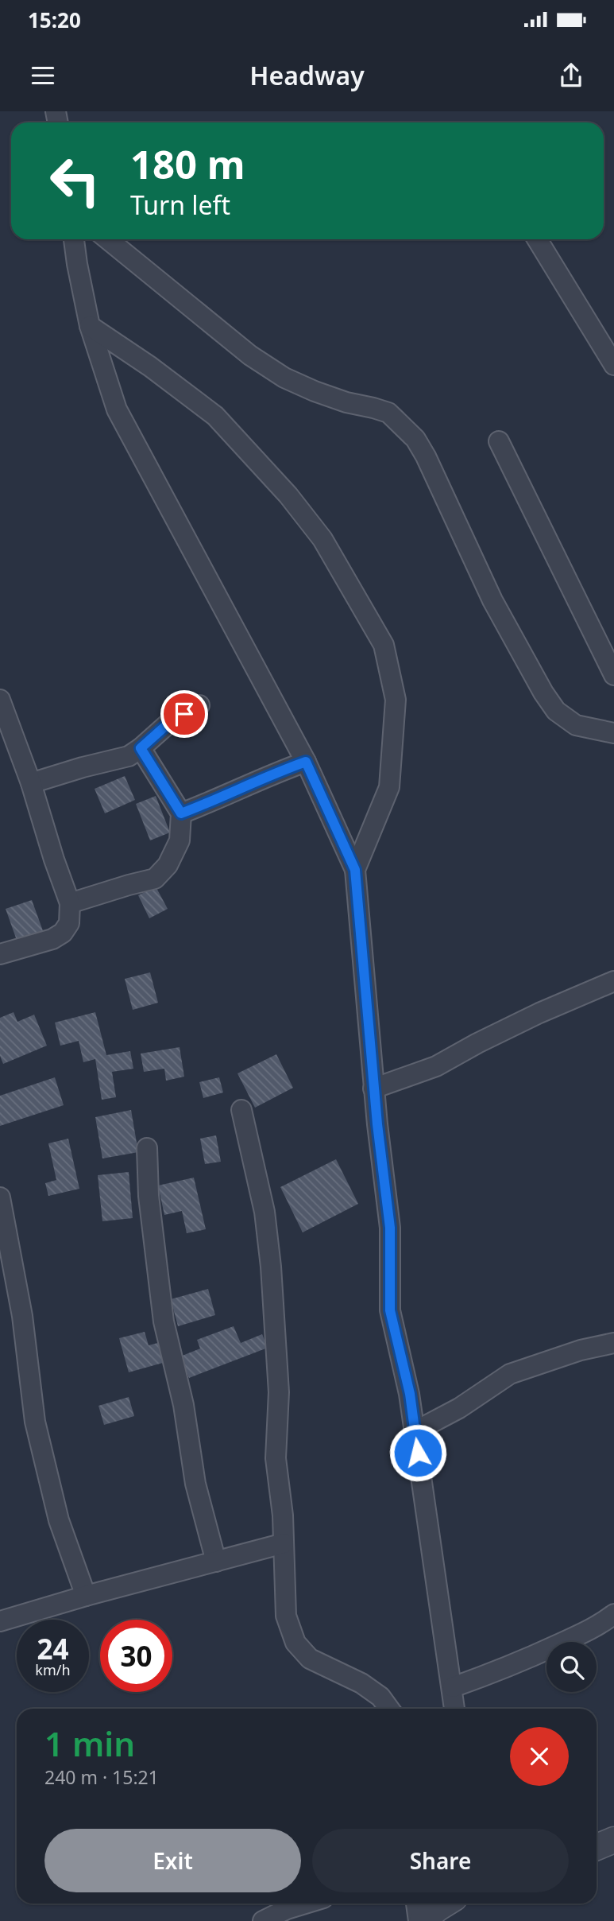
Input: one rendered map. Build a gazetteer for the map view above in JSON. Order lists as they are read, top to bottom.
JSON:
{
  "page": {
    "status": "15:20",
    "header": "Headway",
    "turn": ["180 m", "Turn left"],
    "speed": "24 km/h",
    "limit": "30",
    "heading": ["1 min", "240 m · 15:21"],
    "buttons": ["Exit", "Share"]
  }
}
